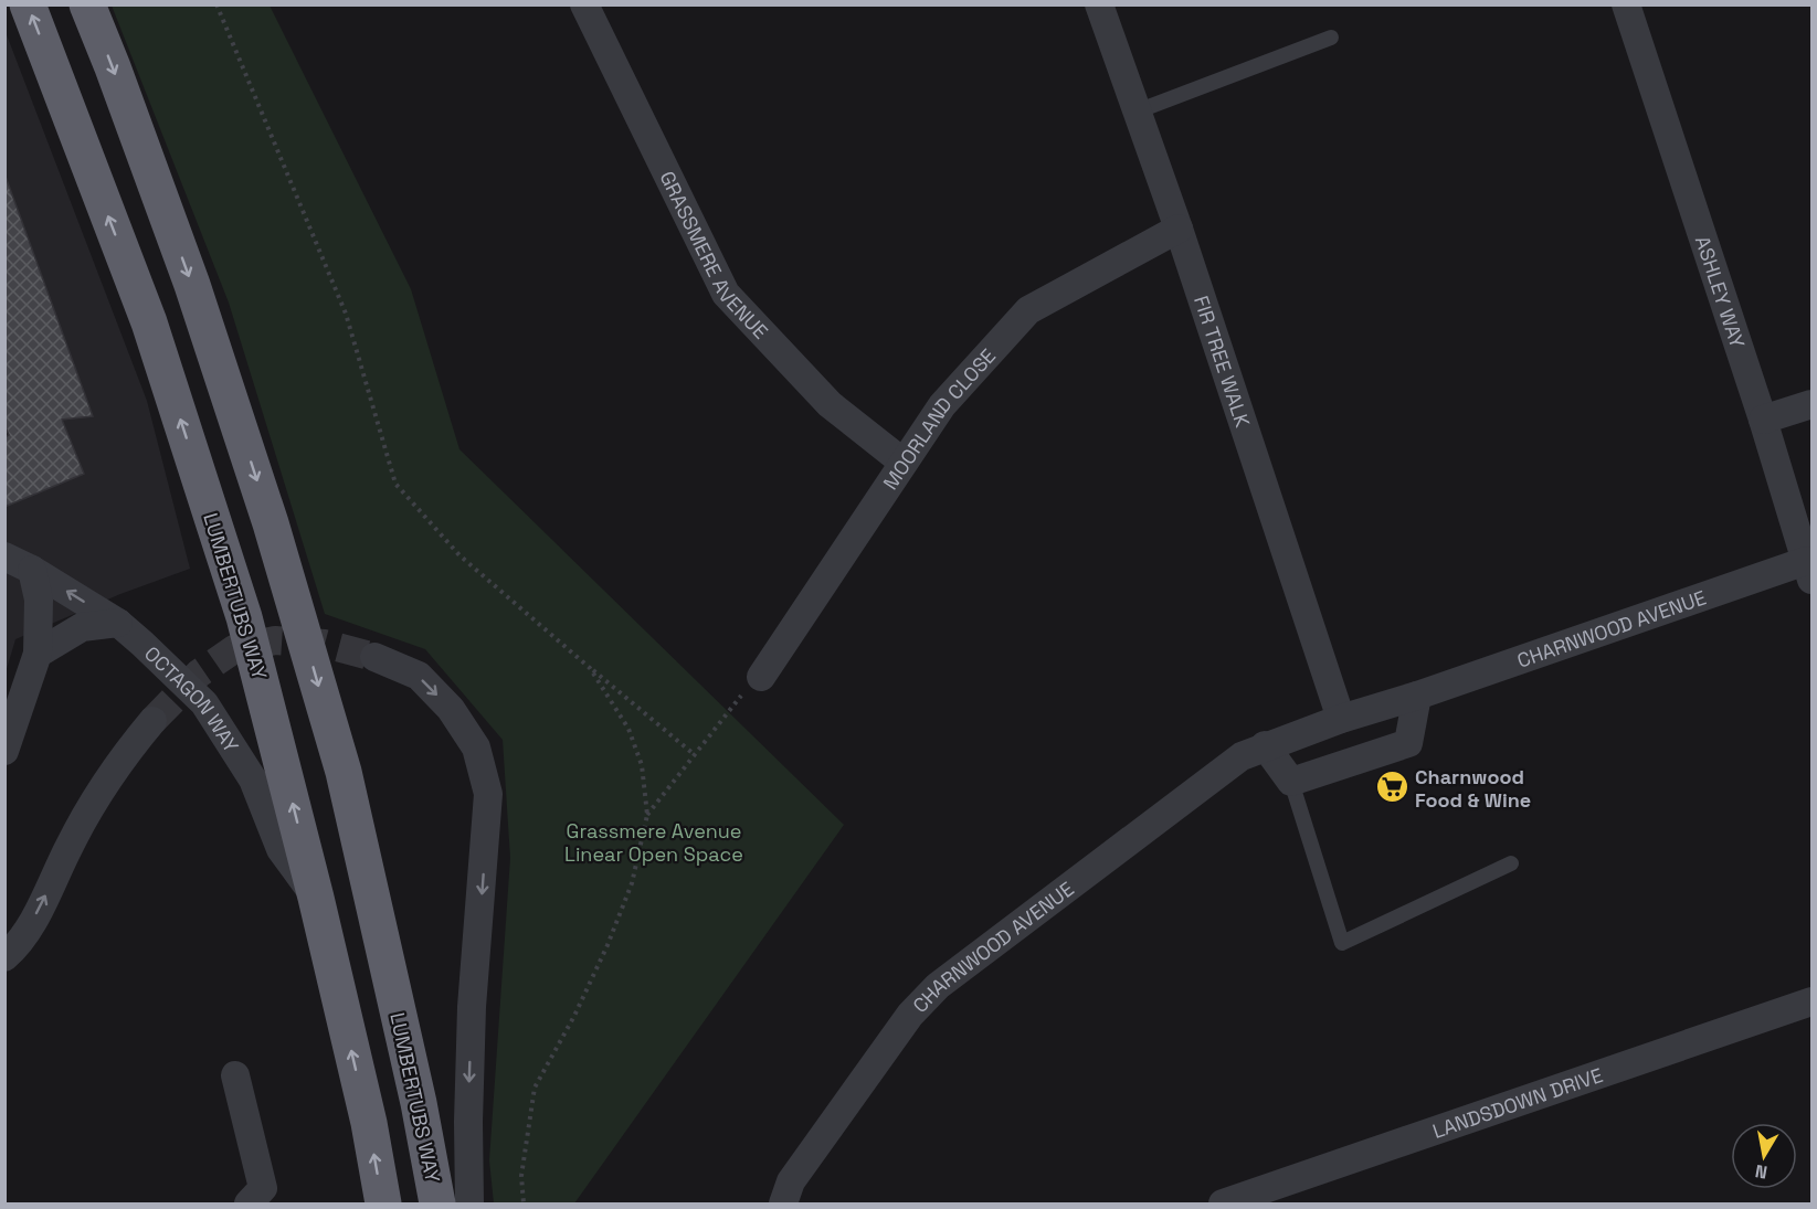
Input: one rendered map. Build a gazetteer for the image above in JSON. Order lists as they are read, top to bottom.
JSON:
{
  "streets": {
    "highway": ["LUMBERTUBS WAY"],
    "street": [
      "GRASSMERE AVENUE",
      "ASHLEY WAY",
      "FIR TREE WALK",
      "MOORLAND CLOSE",
      "CHARNWOOD AVENUE",
      "OCTAGON WAY",
      "LANDSDOWN DRIVE"
    ]
  },
  "crossings": [
    ["GRASSMERE AVENUE", "MOORLAND CLOSE"],
    ["ASHLEY WAY", "CHARNWOOD AVENUE"],
    ["FIR TREE WALK", "MOORLAND CLOSE"],
    ["FIR TREE WALK", "CHARNWOOD AVENUE"],
    ["LUMBERTUBS WAY", "OCTAGON WAY"]
  ],
  "parks": ["Grassmere Avenue Linear Open Space"],
  "places": {
    "supermarket": ["Charnwood Food & Wine"]
  },
  "north": "bottom"
}
